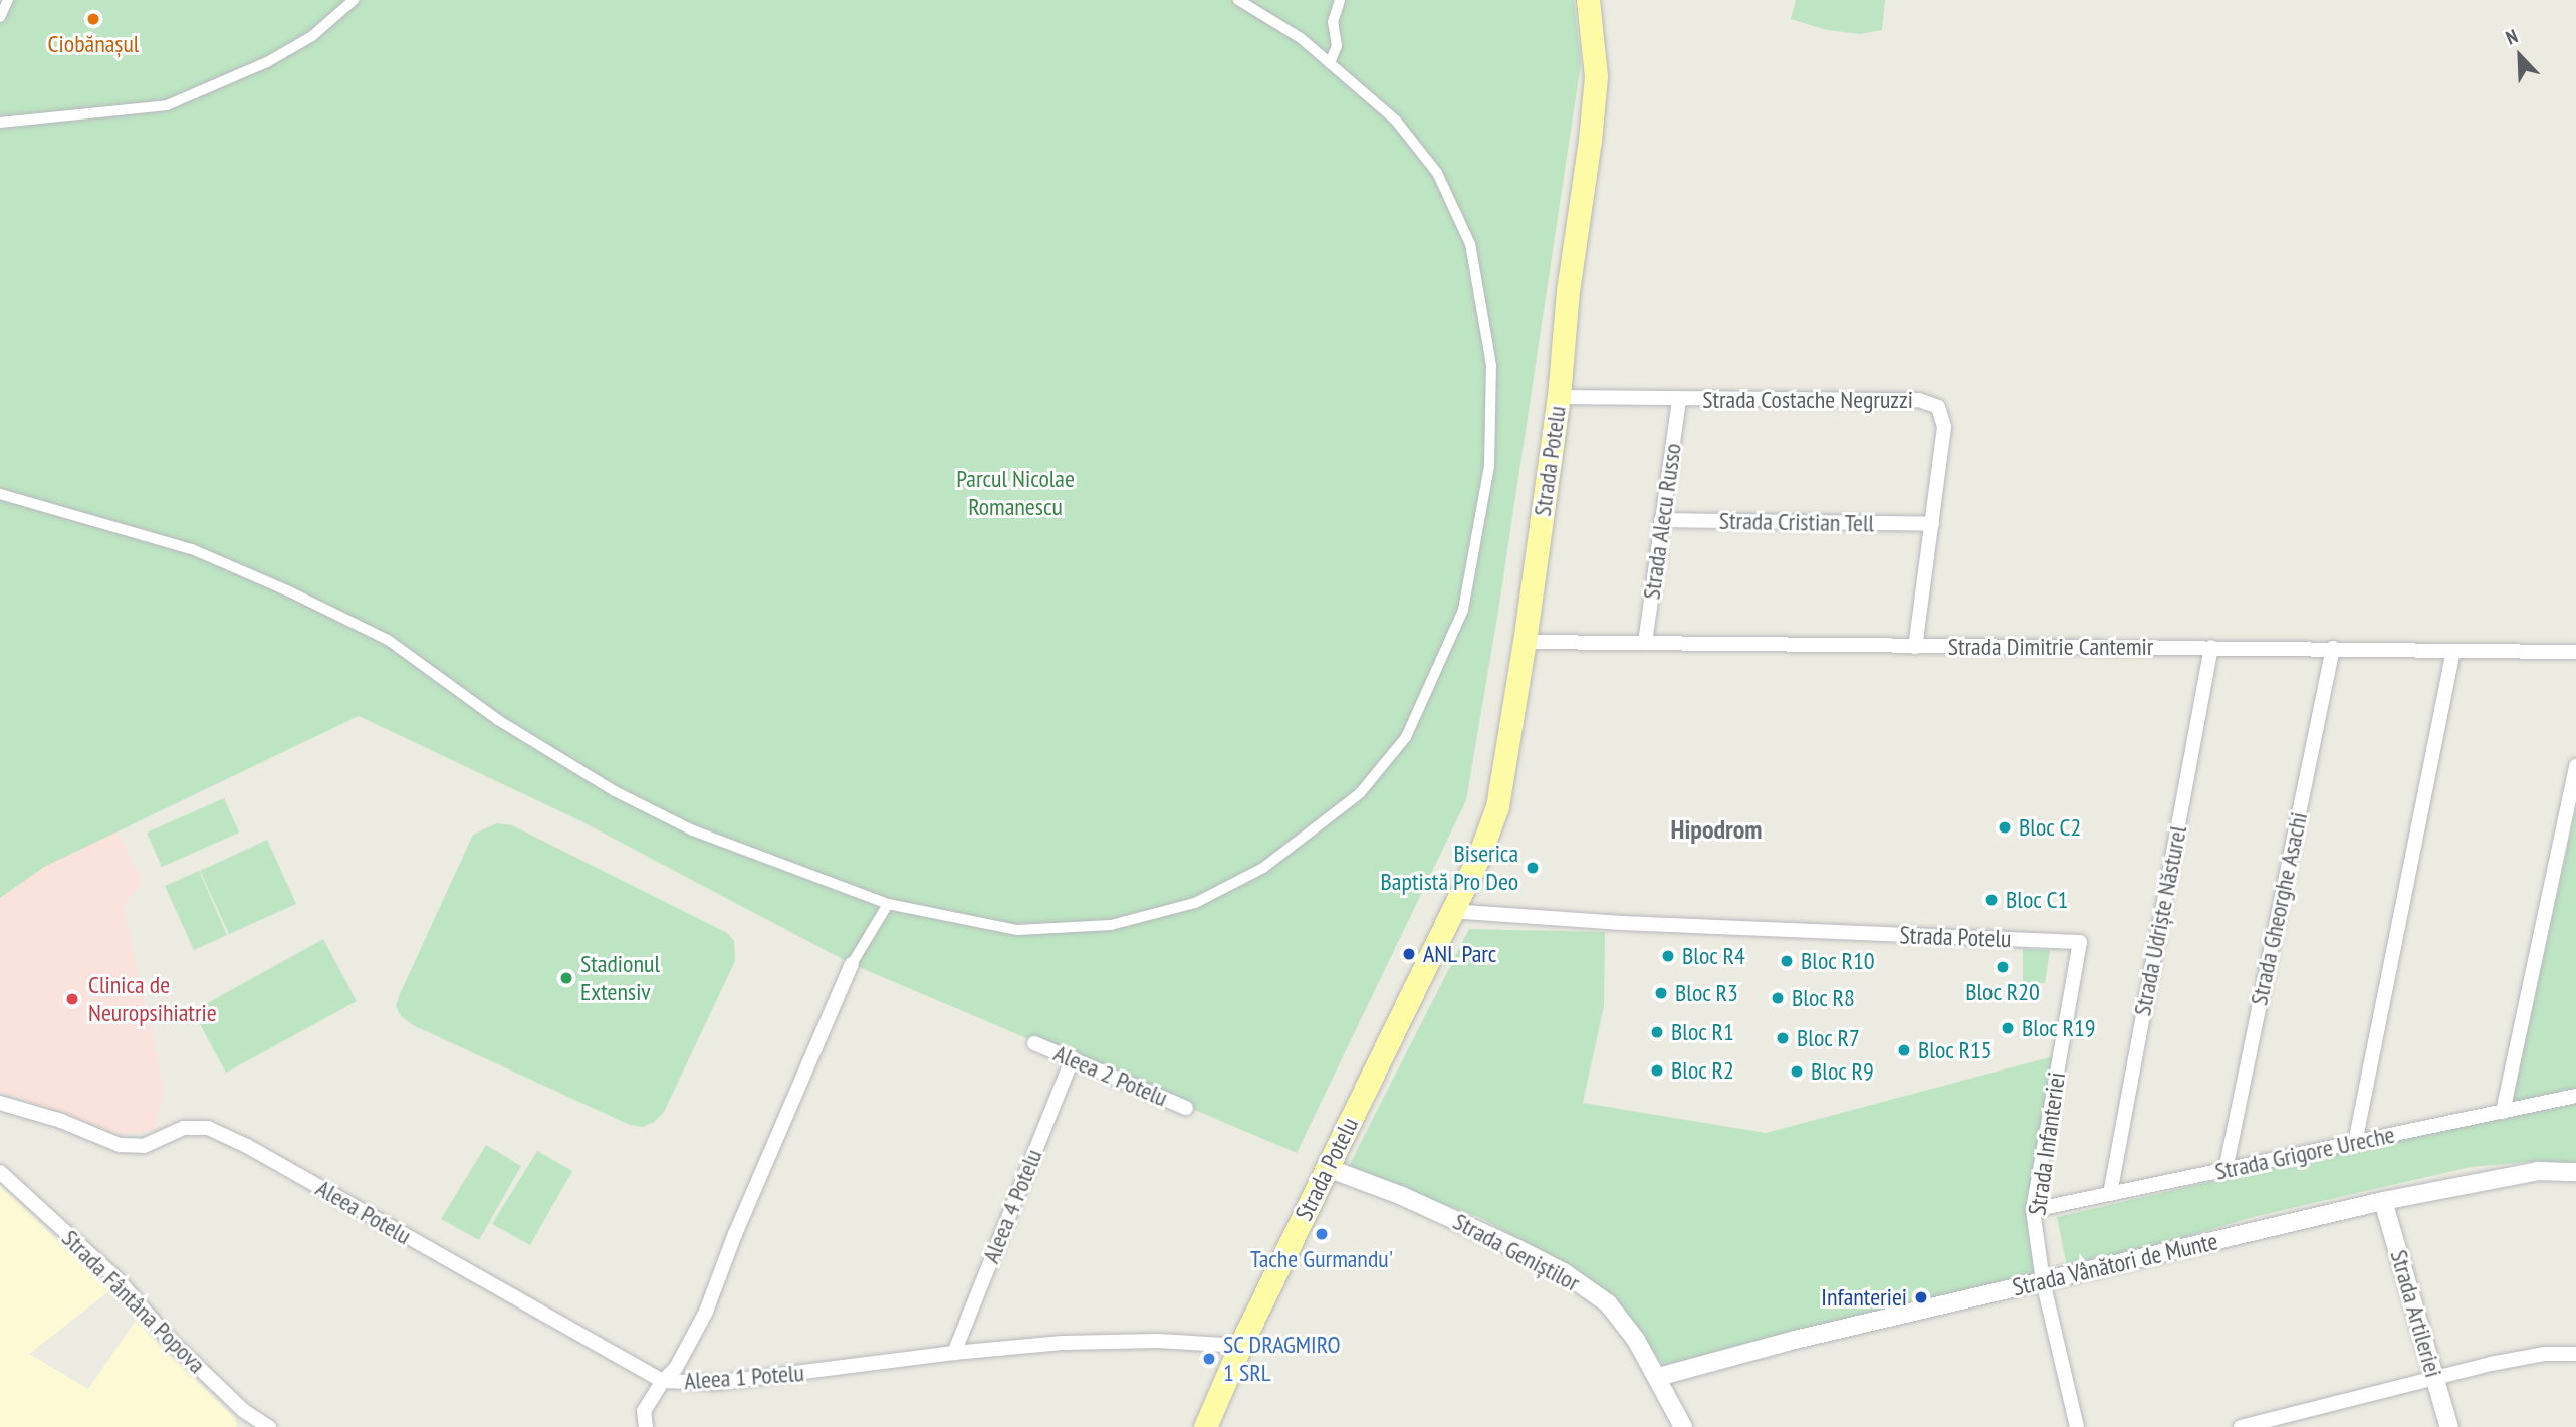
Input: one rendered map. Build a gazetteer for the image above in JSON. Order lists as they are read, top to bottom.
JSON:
{
  "streets": {
    "main road": ["Strada Potelu"],
    "street": [
      "Strada Costache Negruzzi",
      "Strada Alecu Russo",
      "Strada Cristian Tell",
      "Strada Dimitrie Cantemir",
      "Strada Gheorghe Asachi",
      "Strada Udriște Năsturel",
      "Aleea 2 Potelu",
      "Strada Infanteriei",
      "Strada Grigore Ureche",
      "Aleea 4 Potelu",
      "Aleea Potelu",
      "Strada Geniștilor",
      "Strada Vânători de Munte",
      "Strada Fântâna Popova",
      "Strada Artileriei",
      "Aleea 1 Potelu"
    ]
  },
  "crossings": [
    ["Strada Costache Negruzzi", "Strada Potelu"],
    ["Strada Costache Negruzzi", "Strada Alecu Russo"],
    ["Strada Costache Negruzzi", "Strada Cristian Tell"],
    ["Strada Costache Negruzzi", "Strada Dimitrie Cantemir"],
    ["Strada Potelu", "Strada Dimitrie Cantemir"],
    ["Strada Potelu", "Strada Infanteriei"],
    ["Strada Potelu", "Strada Geniștilor"],
    ["Strada Potelu", "Aleea 1 Potelu"],
    ["Strada Alecu Russo", "Strada Cristian Tell"],
    ["Strada Alecu Russo", "Strada Dimitrie Cantemir"],
    ["Strada Dimitrie Cantemir", "Strada Gheorghe Asachi"],
    ["Strada Dimitrie Cantemir", "Strada Udriște Năsturel"],
    ["Strada Gheorghe Asachi", "Strada Grigore Ureche"],
    ["Strada Udriște Năsturel", "Strada Grigore Ureche"],
    ["Aleea 2 Potelu", "Aleea 4 Potelu"],
    ["Strada Infanteriei", "Strada Grigore Ureche"],
    ["Strada Infanteriei", "Strada Vânători de Munte"],
    ["Aleea 4 Potelu", "Aleea 1 Potelu"],
    ["Aleea Potelu", "Aleea 1 Potelu"],
    ["Strada Geniștilor", "Strada Vânători de Munte"],
    ["Strada Vânători de Munte", "Strada Artileriei"]
  ],
  "districts": ["Hipodrom"],
  "parks": ["Parcul Nicolae Romanescu"],
  "places": [
    "Ciobănașul",
    "Bloc C2",
    "Biserica Baptistă Pro Deo",
    "Bloc C1",
    "ANL Parc",
    "Bloc R4",
    "Bloc R10",
    "Bloc R20",
    "Stadionul Extensiv",
    "Bloc R3",
    "Bloc R8",
    "Clinica de Neuropsihiatrie",
    "Bloc R19",
    "Bloc R1",
    "Bloc R7",
    "Bloc R15",
    "Bloc R2",
    "Bloc R9",
    "Tache Gurmandu'",
    "Infanteriei",
    "SC DRAGMIRO 1 SRL"
  ],
  "north": "top left"
}
